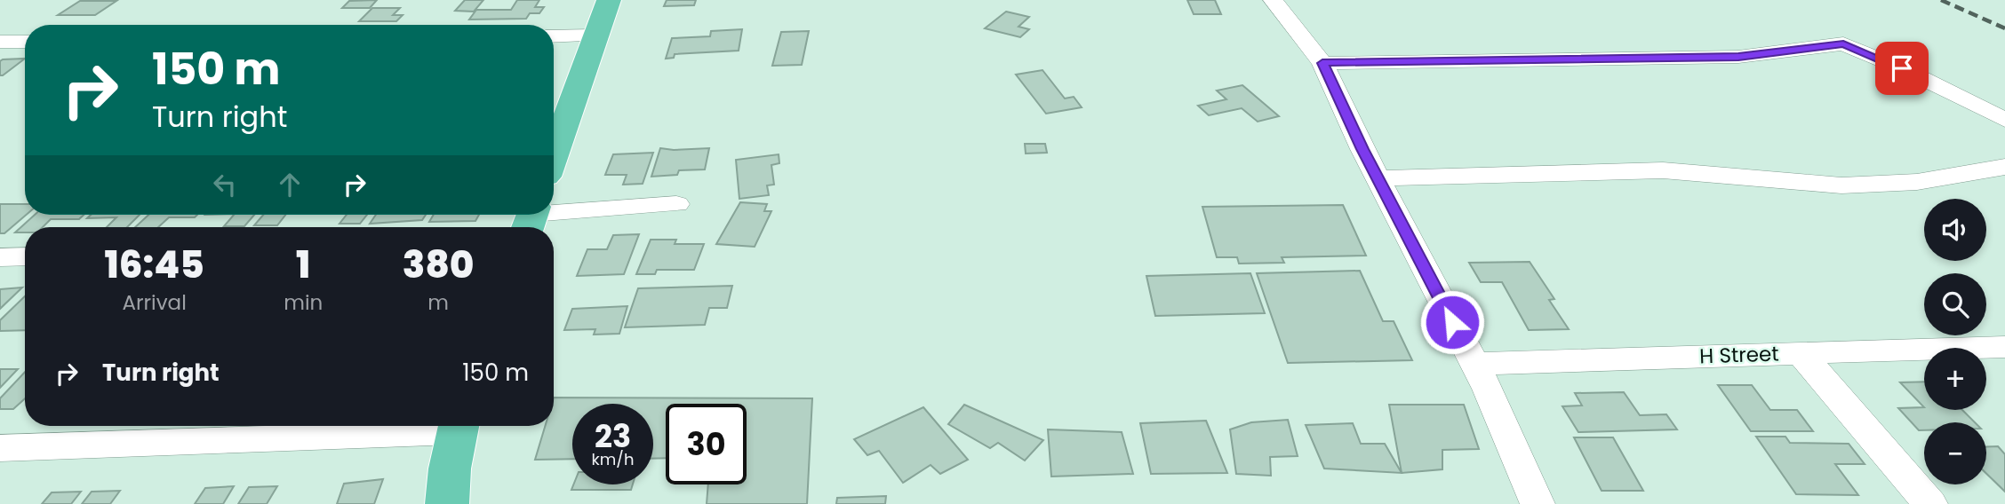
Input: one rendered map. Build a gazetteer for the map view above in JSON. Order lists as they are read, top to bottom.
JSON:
{
  "streets": {
    "street": ["H Street"]
  },
  "page": {
    "turn": ["150 m", "Turn right"],
    "map_buttons": ["+", "−"],
    "eta": [
      "16:45",
      "Arrival",
      "1",
      "min",
      "380",
      "m"
    ],
    "list": [
      {
        "name": "Turn right",
        "value": "150 m"
      }
    ],
    "speed": "23 km/h",
    "limit": "30"
  }
}
